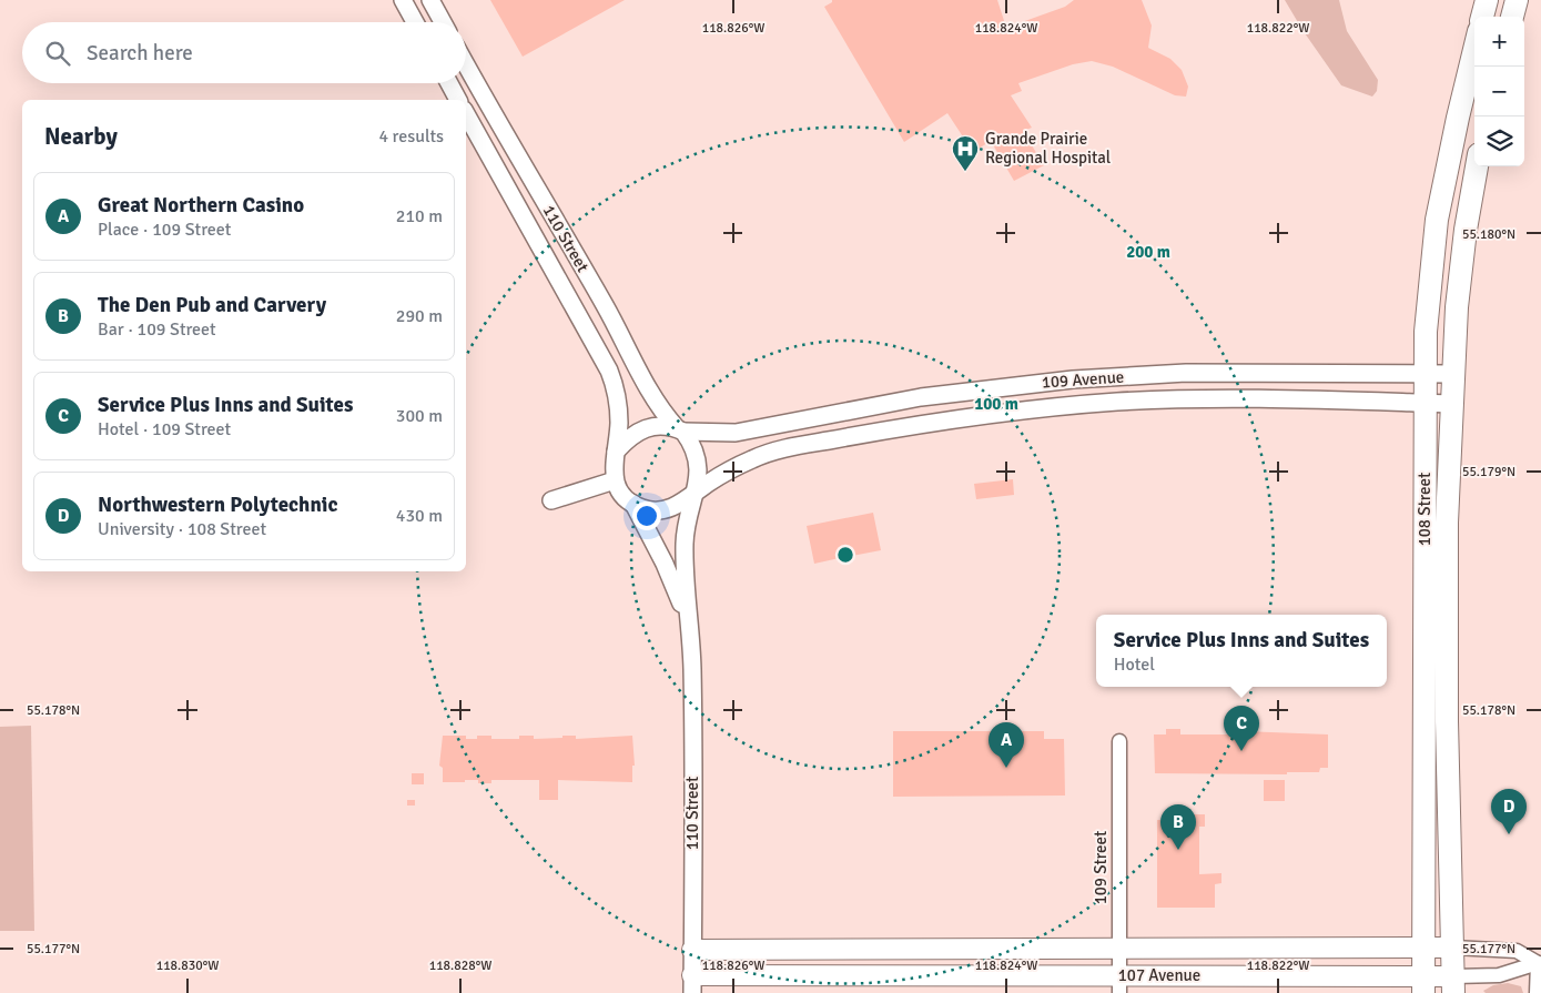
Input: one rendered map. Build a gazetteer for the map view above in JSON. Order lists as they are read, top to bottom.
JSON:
{
  "streets": {
    "main road": ["108 Street", "107 Avenue"],
    "street": ["110 Street", "109 Avenue", "109 Street"]
  },
  "crossings": [
    ["110 Street", "109 Avenue"],
    ["110 Street", "107 Avenue"],
    ["109 Avenue", "108 Street"],
    ["108 Street", "107 Avenue"],
    ["109 Street", "107 Avenue"]
  ],
  "places": {
    "hospital": ["Grande Prairie Regional Hospital"]
  },
  "page": {
    "map_buttons": ["+", "−"],
    "search": "Search here",
    "heading": ["Nearby", "4 results"],
    "list": [
      {
        "mark": "A",
        "name": "Great Northern Casino",
        "note": "Place · 109 Street",
        "value": "210 m"
      },
      {
        "mark": "B",
        "name": "The Den Pub and Carvery",
        "note": "Bar · 109 Street",
        "value": "290 m"
      },
      {
        "mark": "C",
        "name": "Service Plus Inns and Suites",
        "note": "Hotel · 109 Street",
        "value": "300 m"
      },
      {
        "mark": "D",
        "name": "Northwestern Polytechnic",
        "note": "University · 108 Street",
        "value": "430 m"
      }
    ],
    "popup": ["Service Plus Inns and Suites", "Hotel"],
    "pins": [
      "C",
      "A",
      "D",
      "B"
    ]
  },
  "coordinates": [
    "118.826°W",
    "118.824°W",
    "118.822°W",
    "55.180°N",
    "55.179°N",
    "55.178°N",
    "55.177°N",
    "118.830°W",
    "118.828°W"
  ],
  "rings": ["200 m", "100 m"]
}
